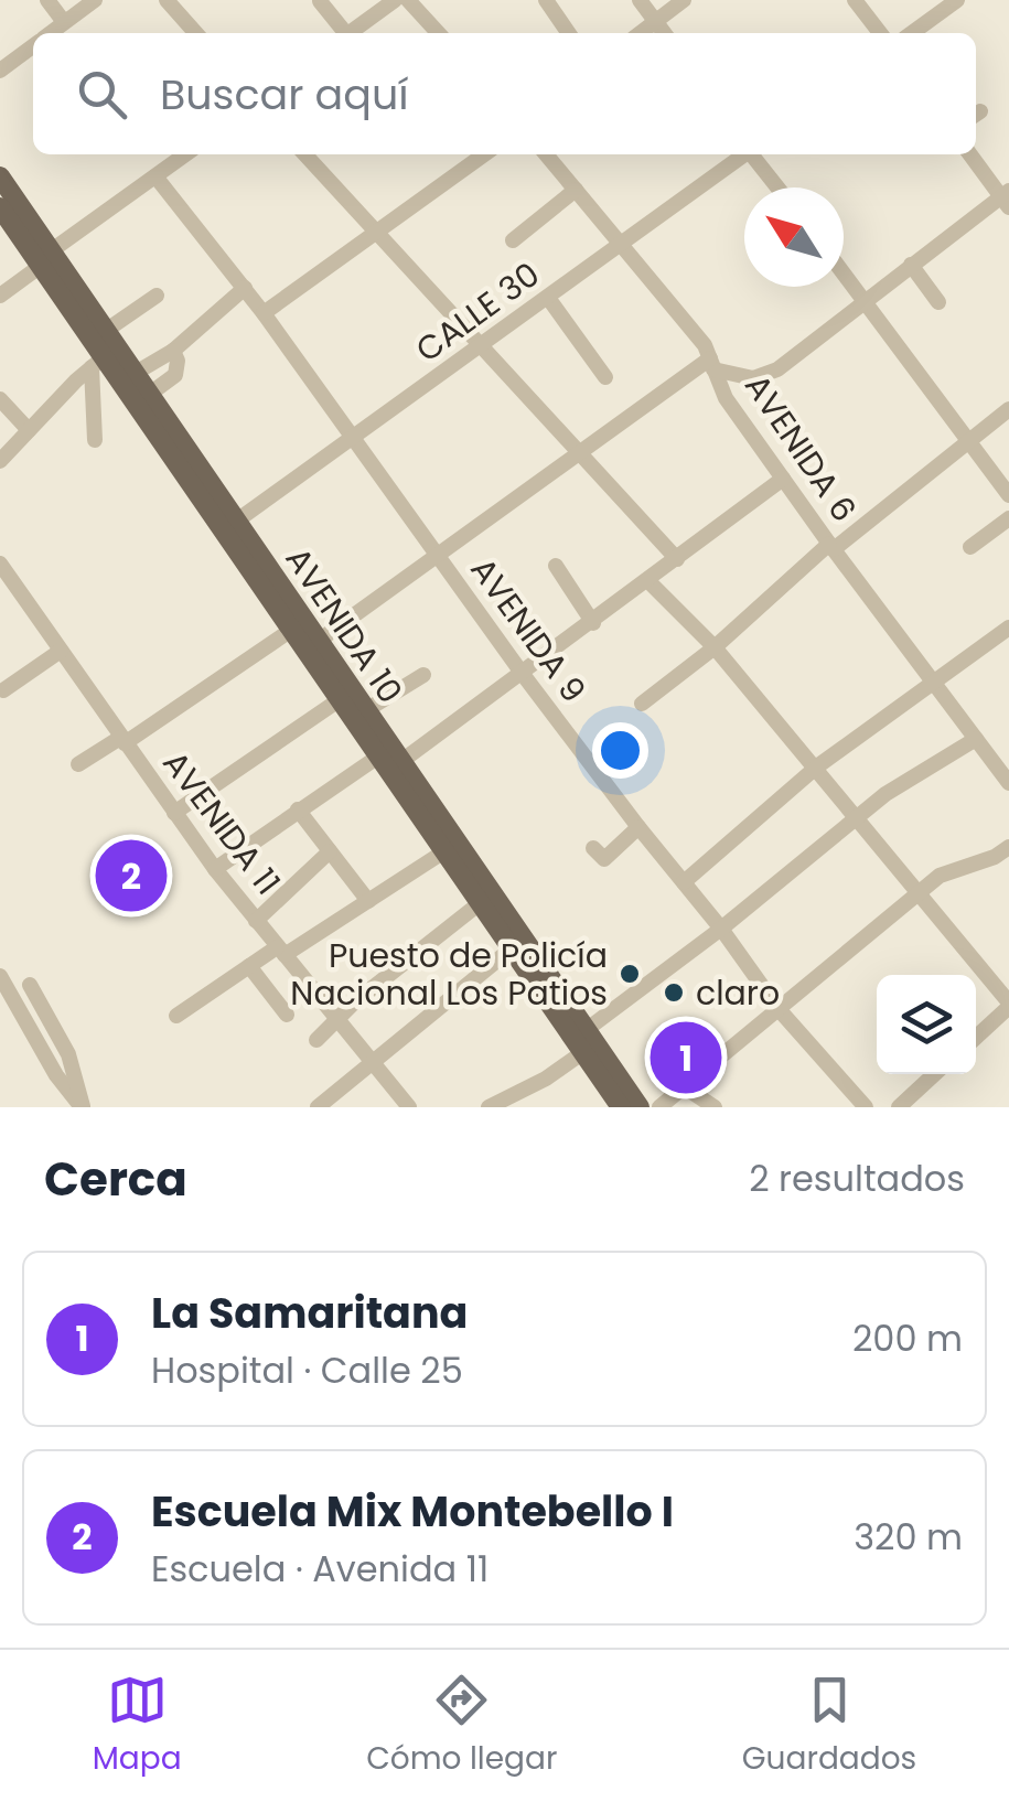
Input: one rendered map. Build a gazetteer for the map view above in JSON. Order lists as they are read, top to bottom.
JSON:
{
  "streets": {
    "main road": ["AVENIDA 10"],
    "street": [
      "CALLE 30",
      "AVENIDA 6",
      "AVENIDA 9",
      "AVENIDA 11"
    ]
  },
  "crossings": [
    ["CALLE 30", "AVENIDA 6"],
    ["CALLE 30", "AVENIDA 10"],
    ["CALLE 30", "AVENIDA 9"]
  ],
  "places": ["Puesto de Policía Nacional Los Patios", "claro"],
  "north": "top left",
  "page": {
    "search": "Buscar aquí",
    "pins": ["2", "1"],
    "heading": ["Cerca", "2 resultados"],
    "list": [
      {
        "mark": "1",
        "name": "La Samaritana",
        "note": "Hospital · Calle 25",
        "value": "200 m"
      },
      {
        "mark": "2",
        "name": "Escuela Mix Montebello I",
        "note": "Escuela · Avenida 11",
        "value": "320 m"
      }
    ],
    "nav": ["Mapa", "Cómo llegar", "Guardados"]
  }
}
